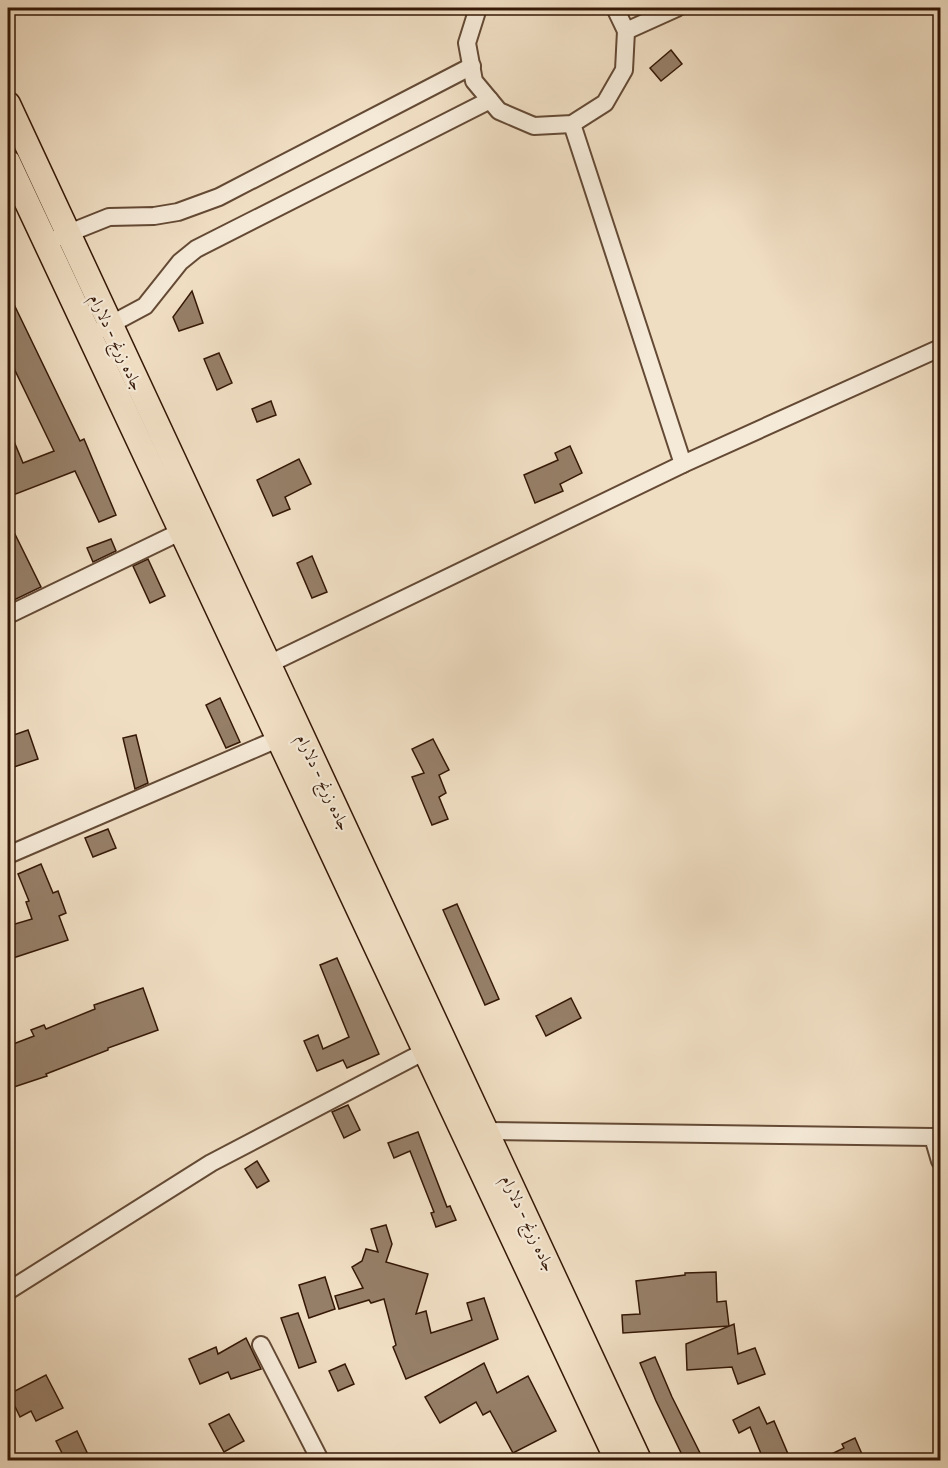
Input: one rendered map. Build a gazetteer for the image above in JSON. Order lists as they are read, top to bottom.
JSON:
{
  "streets": {
    "highway": ["جاده زرنج - دلارام"]
  }
}
